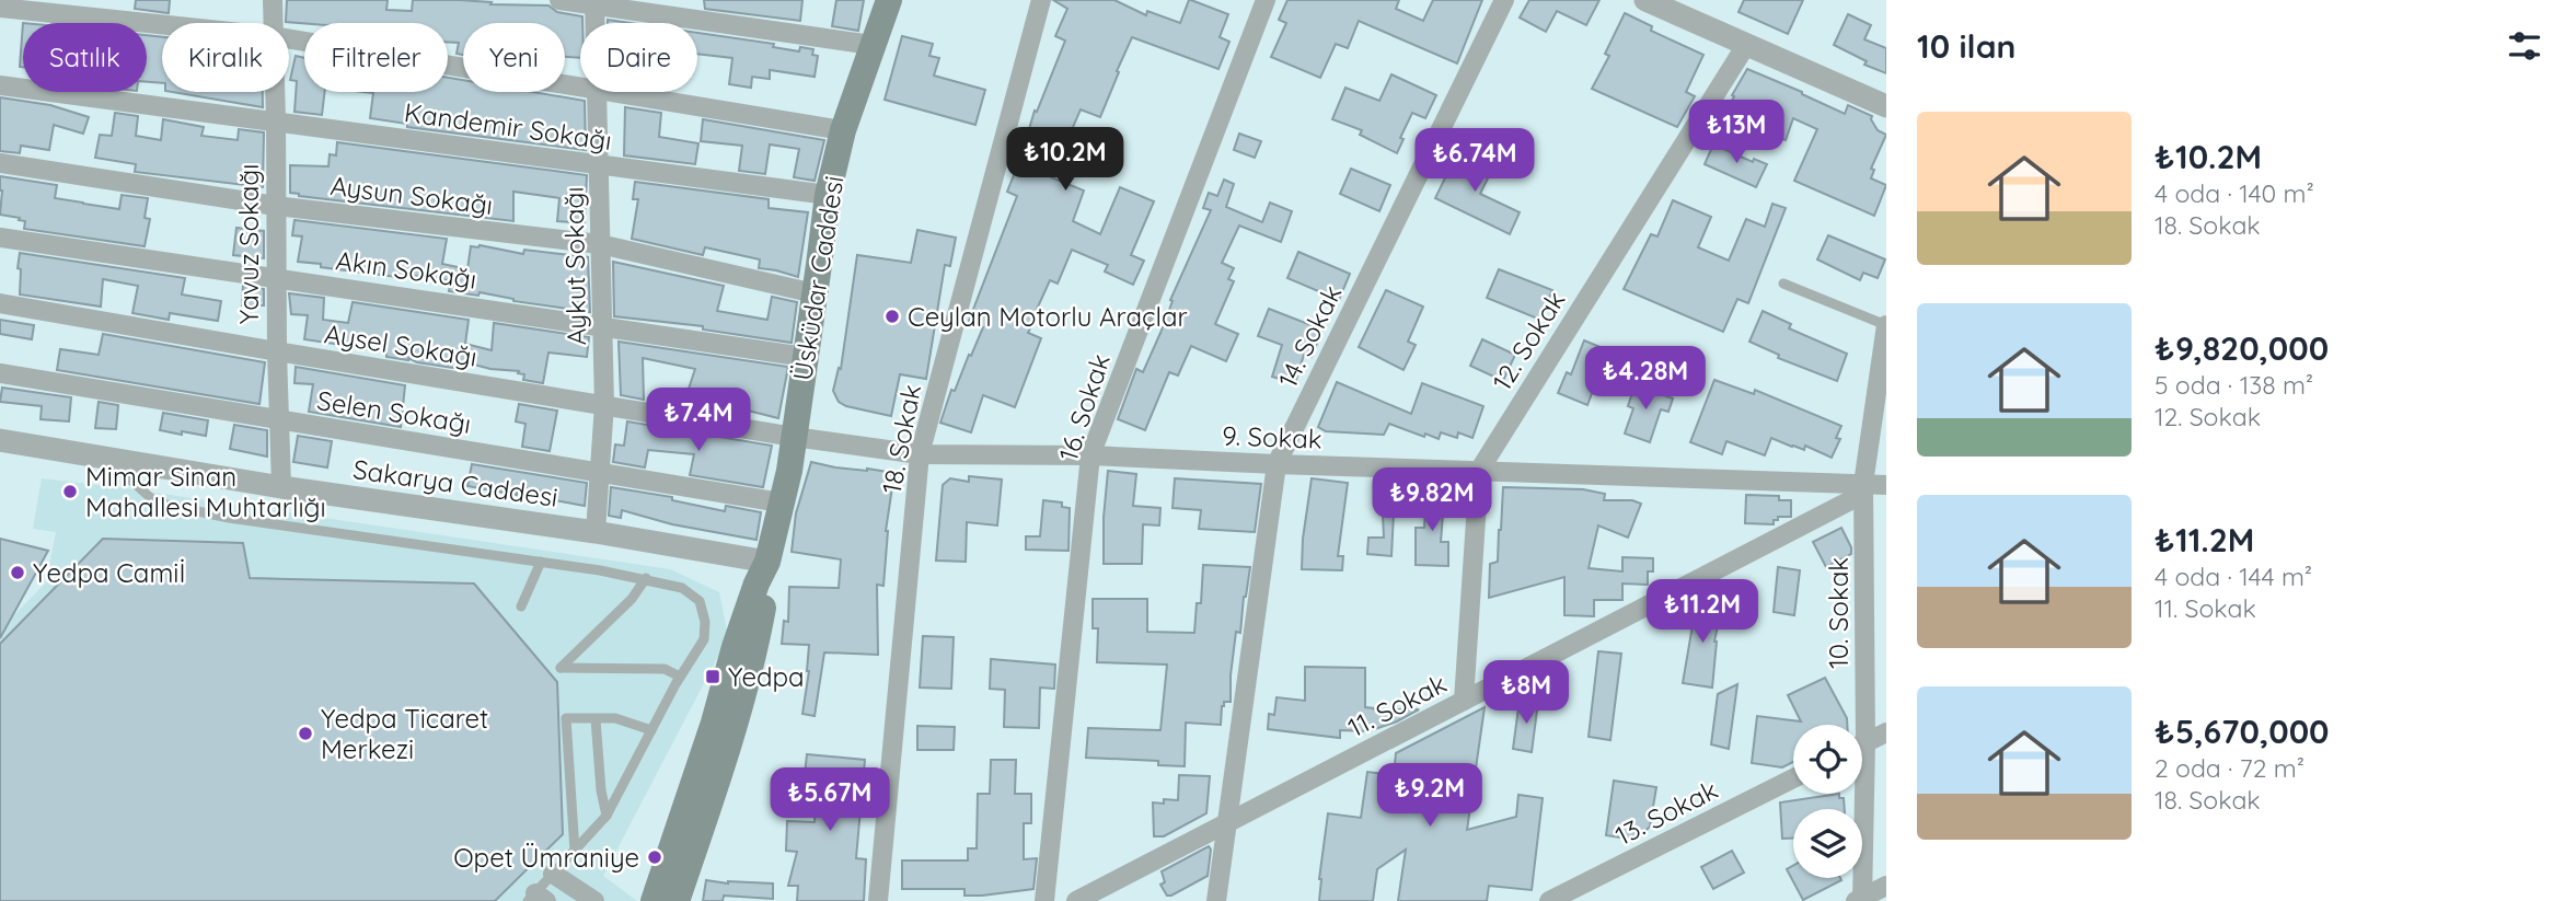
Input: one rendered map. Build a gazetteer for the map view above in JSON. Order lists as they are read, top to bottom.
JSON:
{
  "streets": {
    "main road": ["Üsküdar Caddesi"],
    "street": [
      "Kandemir Sokağı",
      "Aysun Sokağı",
      "Yavuz Sokağı",
      "Aykut Sokağı",
      "Akın Sokağı",
      "14. Sokak",
      "12. Sokak",
      "Aysel Sokağı",
      "16. Sokak",
      "Selen Sokağı",
      "9. Sokak",
      "18. Sokak",
      "Sakarya Caddesi",
      "10. Sokak",
      "11. Sokak",
      "13. Sokak"
    ]
  },
  "crossings": [
    ["Kandemir Sokağı", "Yavuz Sokağı"],
    ["Kandemir Sokağı", "Aykut Sokağı"],
    ["Kandemir Sokağı", "Üsküdar Caddesi"],
    ["Aysun Sokağı", "Yavuz Sokağı"],
    ["Aysun Sokağı", "Aykut Sokağı"],
    ["Aysun Sokağı", "Üsküdar Caddesi"],
    ["Yavuz Sokağı", "Akın Sokağı"],
    ["Yavuz Sokağı", "Aysel Sokağı"],
    ["Yavuz Sokağı", "Selen Sokağı"],
    ["Yavuz Sokağı", "Sakarya Caddesi"],
    ["Aykut Sokağı", "Akın Sokağı"],
    ["Aykut Sokağı", "Aysel Sokağı"],
    ["Aykut Sokağı", "Selen Sokağı"],
    ["Aykut Sokağı", "Sakarya Caddesi"],
    ["Akın Sokağı", "Üsküdar Caddesi"],
    ["Üsküdar Caddesi", "Aysel Sokağı"],
    ["Üsküdar Caddesi", "Selen Sokağı"],
    ["Üsküdar Caddesi", "9. Sokak"],
    ["Üsküdar Caddesi", "Sakarya Caddesi"],
    ["14. Sokak", "9. Sokak"],
    ["14. Sokak", "11. Sokak"],
    ["12. Sokak", "9. Sokak"],
    ["12. Sokak", "11. Sokak"],
    ["Aysel Sokağı", "9. Sokak"],
    ["16. Sokak", "9. Sokak"],
    ["9. Sokak", "18. Sokak"],
    ["9. Sokak", "10. Sokak"],
    ["9. Sokak", "11. Sokak"],
    ["10. Sokak", "11. Sokak"]
  ],
  "places": {
    "other": [
      "Ceylan Motorlu Araçlar",
      "Mimar Sinan Mahallesi Muhtarlığı",
      "Yedpa Camiİ",
      "Yedpa Ticaret Merkezi",
      "Opet Ümraniye"
    ],
    "transit": ["Yedpa"]
  },
  "page": {
    "heading": "10 ilan",
    "chip": [
      "Satılık",
      "Kiralık",
      "Filtreler",
      "Yeni",
      "Daire"
    ],
    "list": [
      {
        "name": "₺10.2M",
        "note": "4 oda · 140 m² · 18. Sokak"
      },
      {
        "name": "₺9,820,000",
        "note": "5 oda · 138 m² · 12. Sokak"
      },
      {
        "name": "₺11.2M",
        "note": "4 oda · 144 m² · 11. Sokak"
      },
      {
        "name": "₺5,670,000",
        "note": "2 oda · 72 m² · 18. Sokak"
      }
    ],
    "price": [
      "₺13M",
      "₺10.2M",
      "₺6.74M",
      "₺4.28M",
      "₺7.4M",
      "₺9.82M",
      "₺11.2M",
      "₺8M",
      "₺9.2M",
      "₺5.67M"
    ]
  }
}
